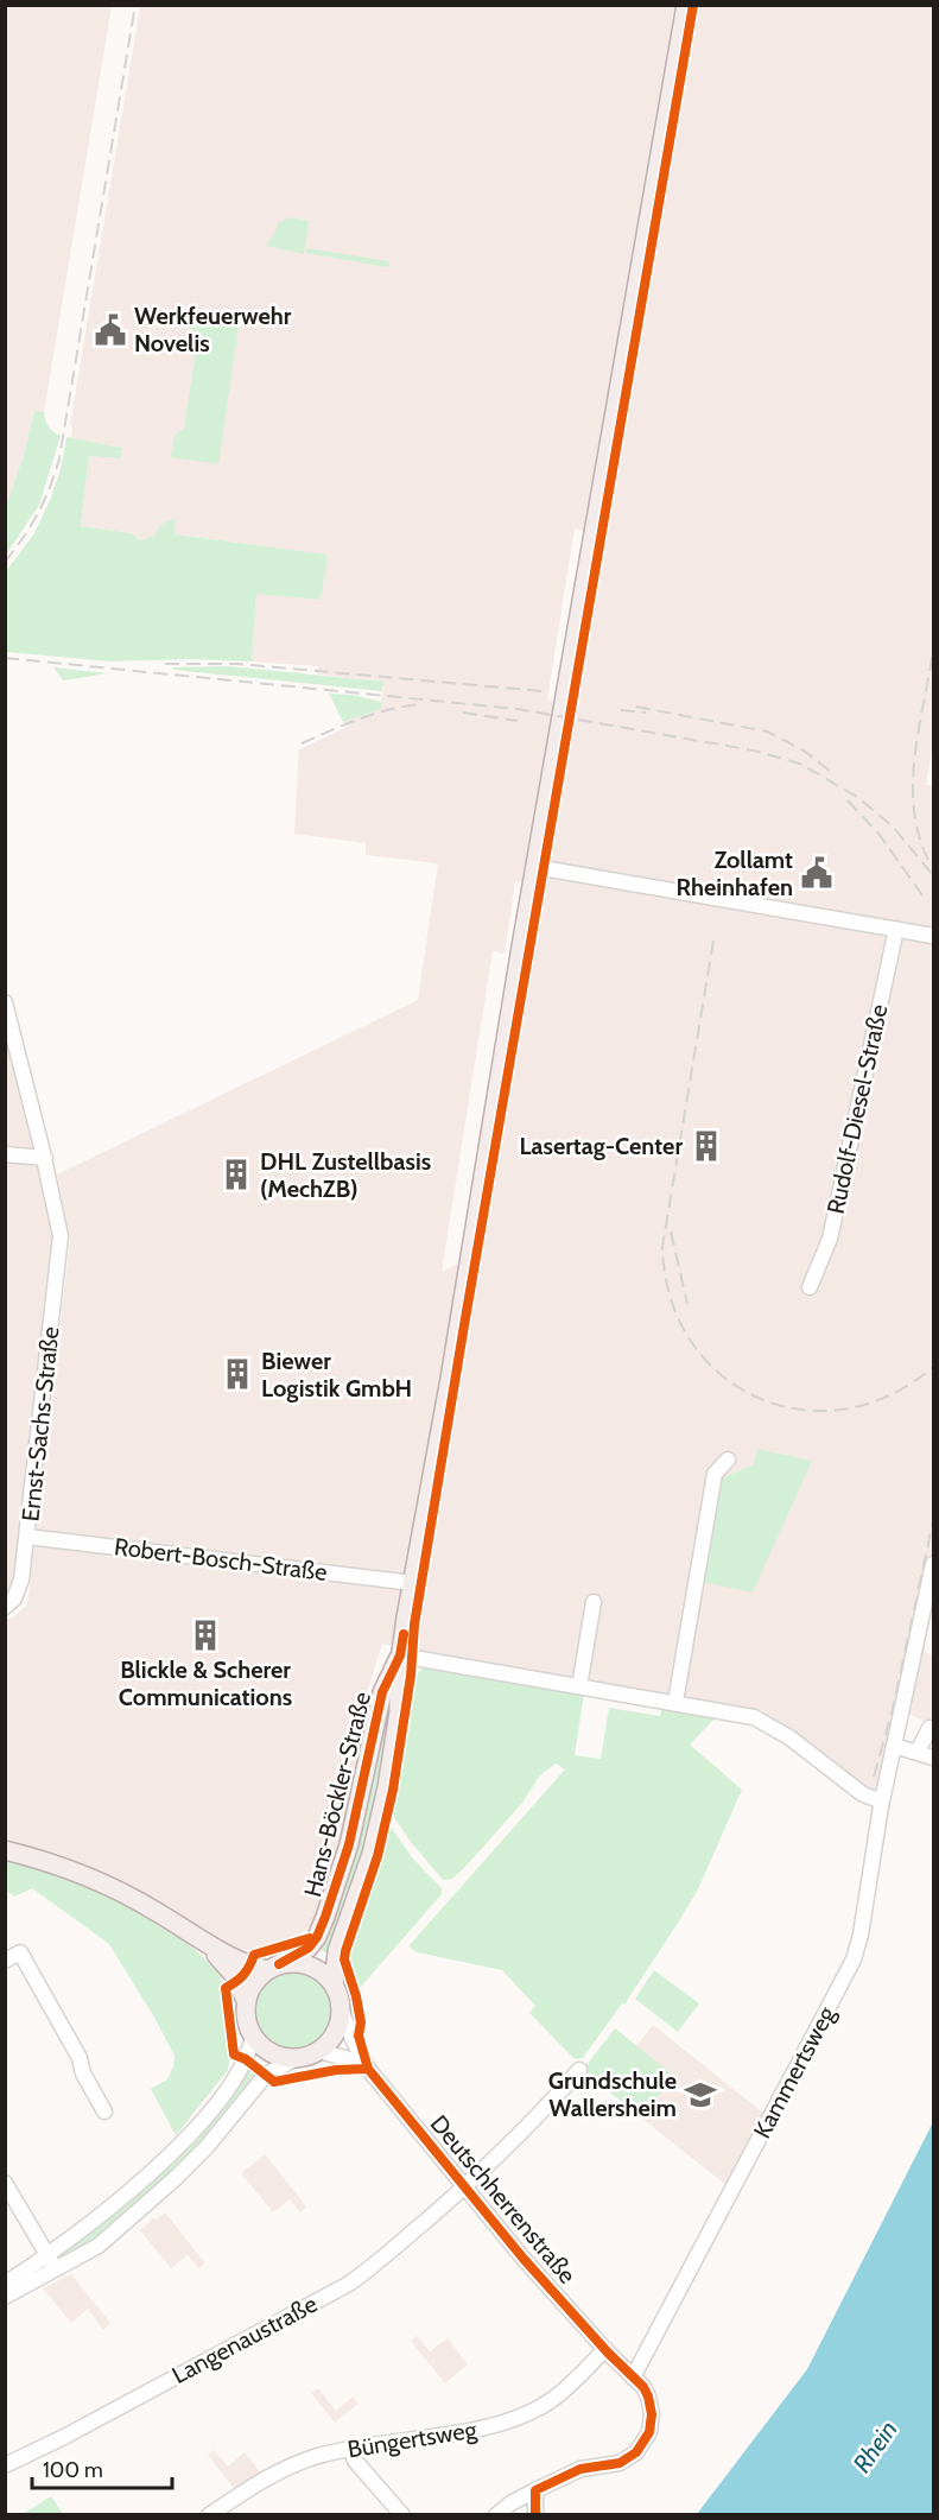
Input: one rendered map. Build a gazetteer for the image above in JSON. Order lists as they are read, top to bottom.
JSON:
{
  "streets": {
    "main road": ["Hans-Böckler-Straße"],
    "street": [
      "Rudolf-Diesel-Straße",
      "Ernst-Sachs-Straße",
      "Robert-Bosch-Straße",
      "Kammertsweg",
      "Deutschherrenstraße",
      "Langenaustraße",
      "Büngertsweg"
    ]
  },
  "crossings": [
    ["Ernst-Sachs-Straße", "Robert-Bosch-Straße"],
    ["Robert-Bosch-Straße", "Hans-Böckler-Straße"],
    ["Hans-Böckler-Straße", "Deutschherrenstraße"],
    ["Kammertsweg", "Deutschherrenstraße"],
    ["Deutschherrenstraße", "Langenaustraße"],
    ["Deutschherrenstraße", "Büngertsweg"]
  ],
  "water": ["Rhein"],
  "places": {
    "public building": ["Werkfeuerwehr Novelis", "Zollamt Rheinhafen"],
    "building": [
      "Lasertag-Center",
      "DHL Zustellbasis (MechZB)",
      "Biewer Logistik GmbH",
      "Blickle & Scherer Communications"
    ],
    "school or university": ["Grundschule Wallersheim"]
  },
  "scale_bar": "100 m"
}
